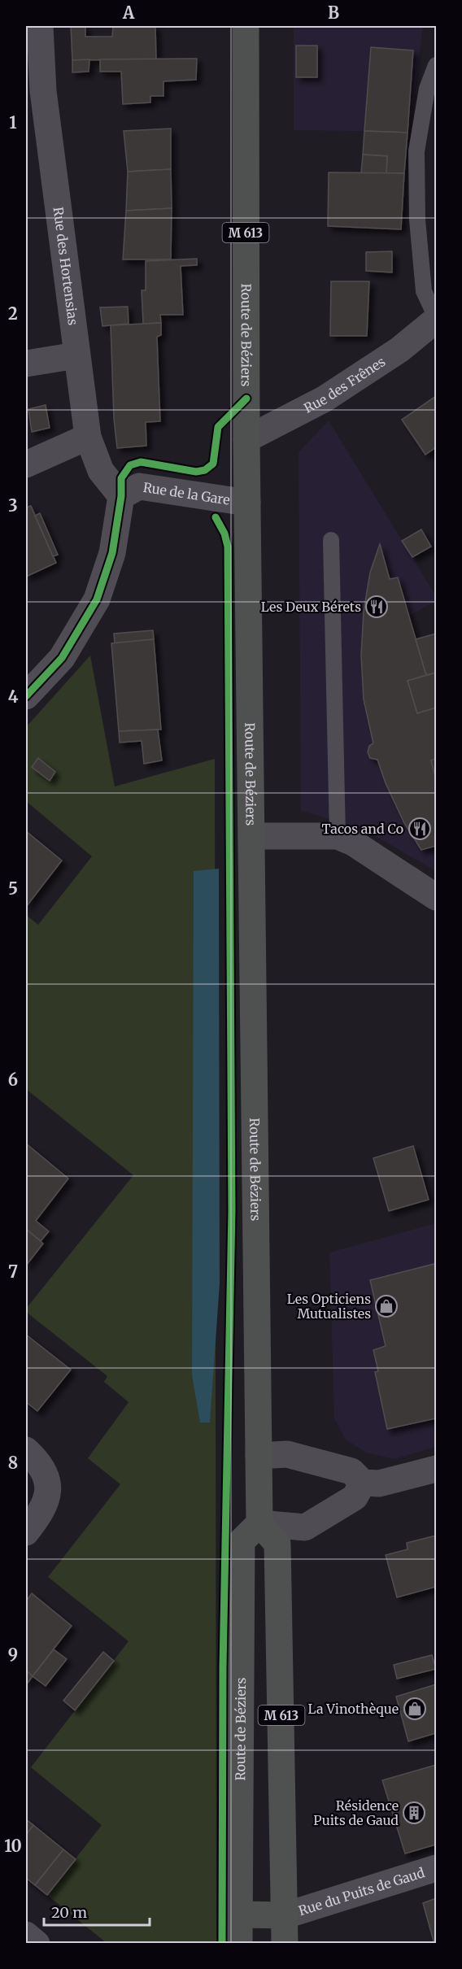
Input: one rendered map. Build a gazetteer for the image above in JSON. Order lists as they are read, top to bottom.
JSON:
{
  "streets": {
    "main road": ["M 613", "Route de Béziers"],
    "street": [
      "Rue des Hortensias",
      "Rue des Frênes",
      "Rue de la Gare",
      "Rue du Puits de Gaud"
    ]
  },
  "crossings": [
    ["M 613", "Route de Béziers"],
    ["M 613", "Rue du Puits de Gaud"],
    ["Rue des Hortensias", "Rue de la Gare"],
    ["Route de Béziers", "Rue des Frênes"],
    ["Route de Béziers", "Rue de la Gare"]
  ],
  "places": {
    "restaurant": ["Les Deux Bérets", "Tacos and Co"],
    "shop": ["Les Opticiens Mutualistes", "La Vinothèque"],
    "building": ["Résidence Puits de Gaud"]
  },
  "scale_bar": "20 m",
  "grid": {
    "columns": ["A", "B"],
    "rows": [
      "1",
      "2",
      "3",
      "4",
      "5",
      "6",
      "7",
      "8",
      "9",
      "10"
    ]
  }
}
